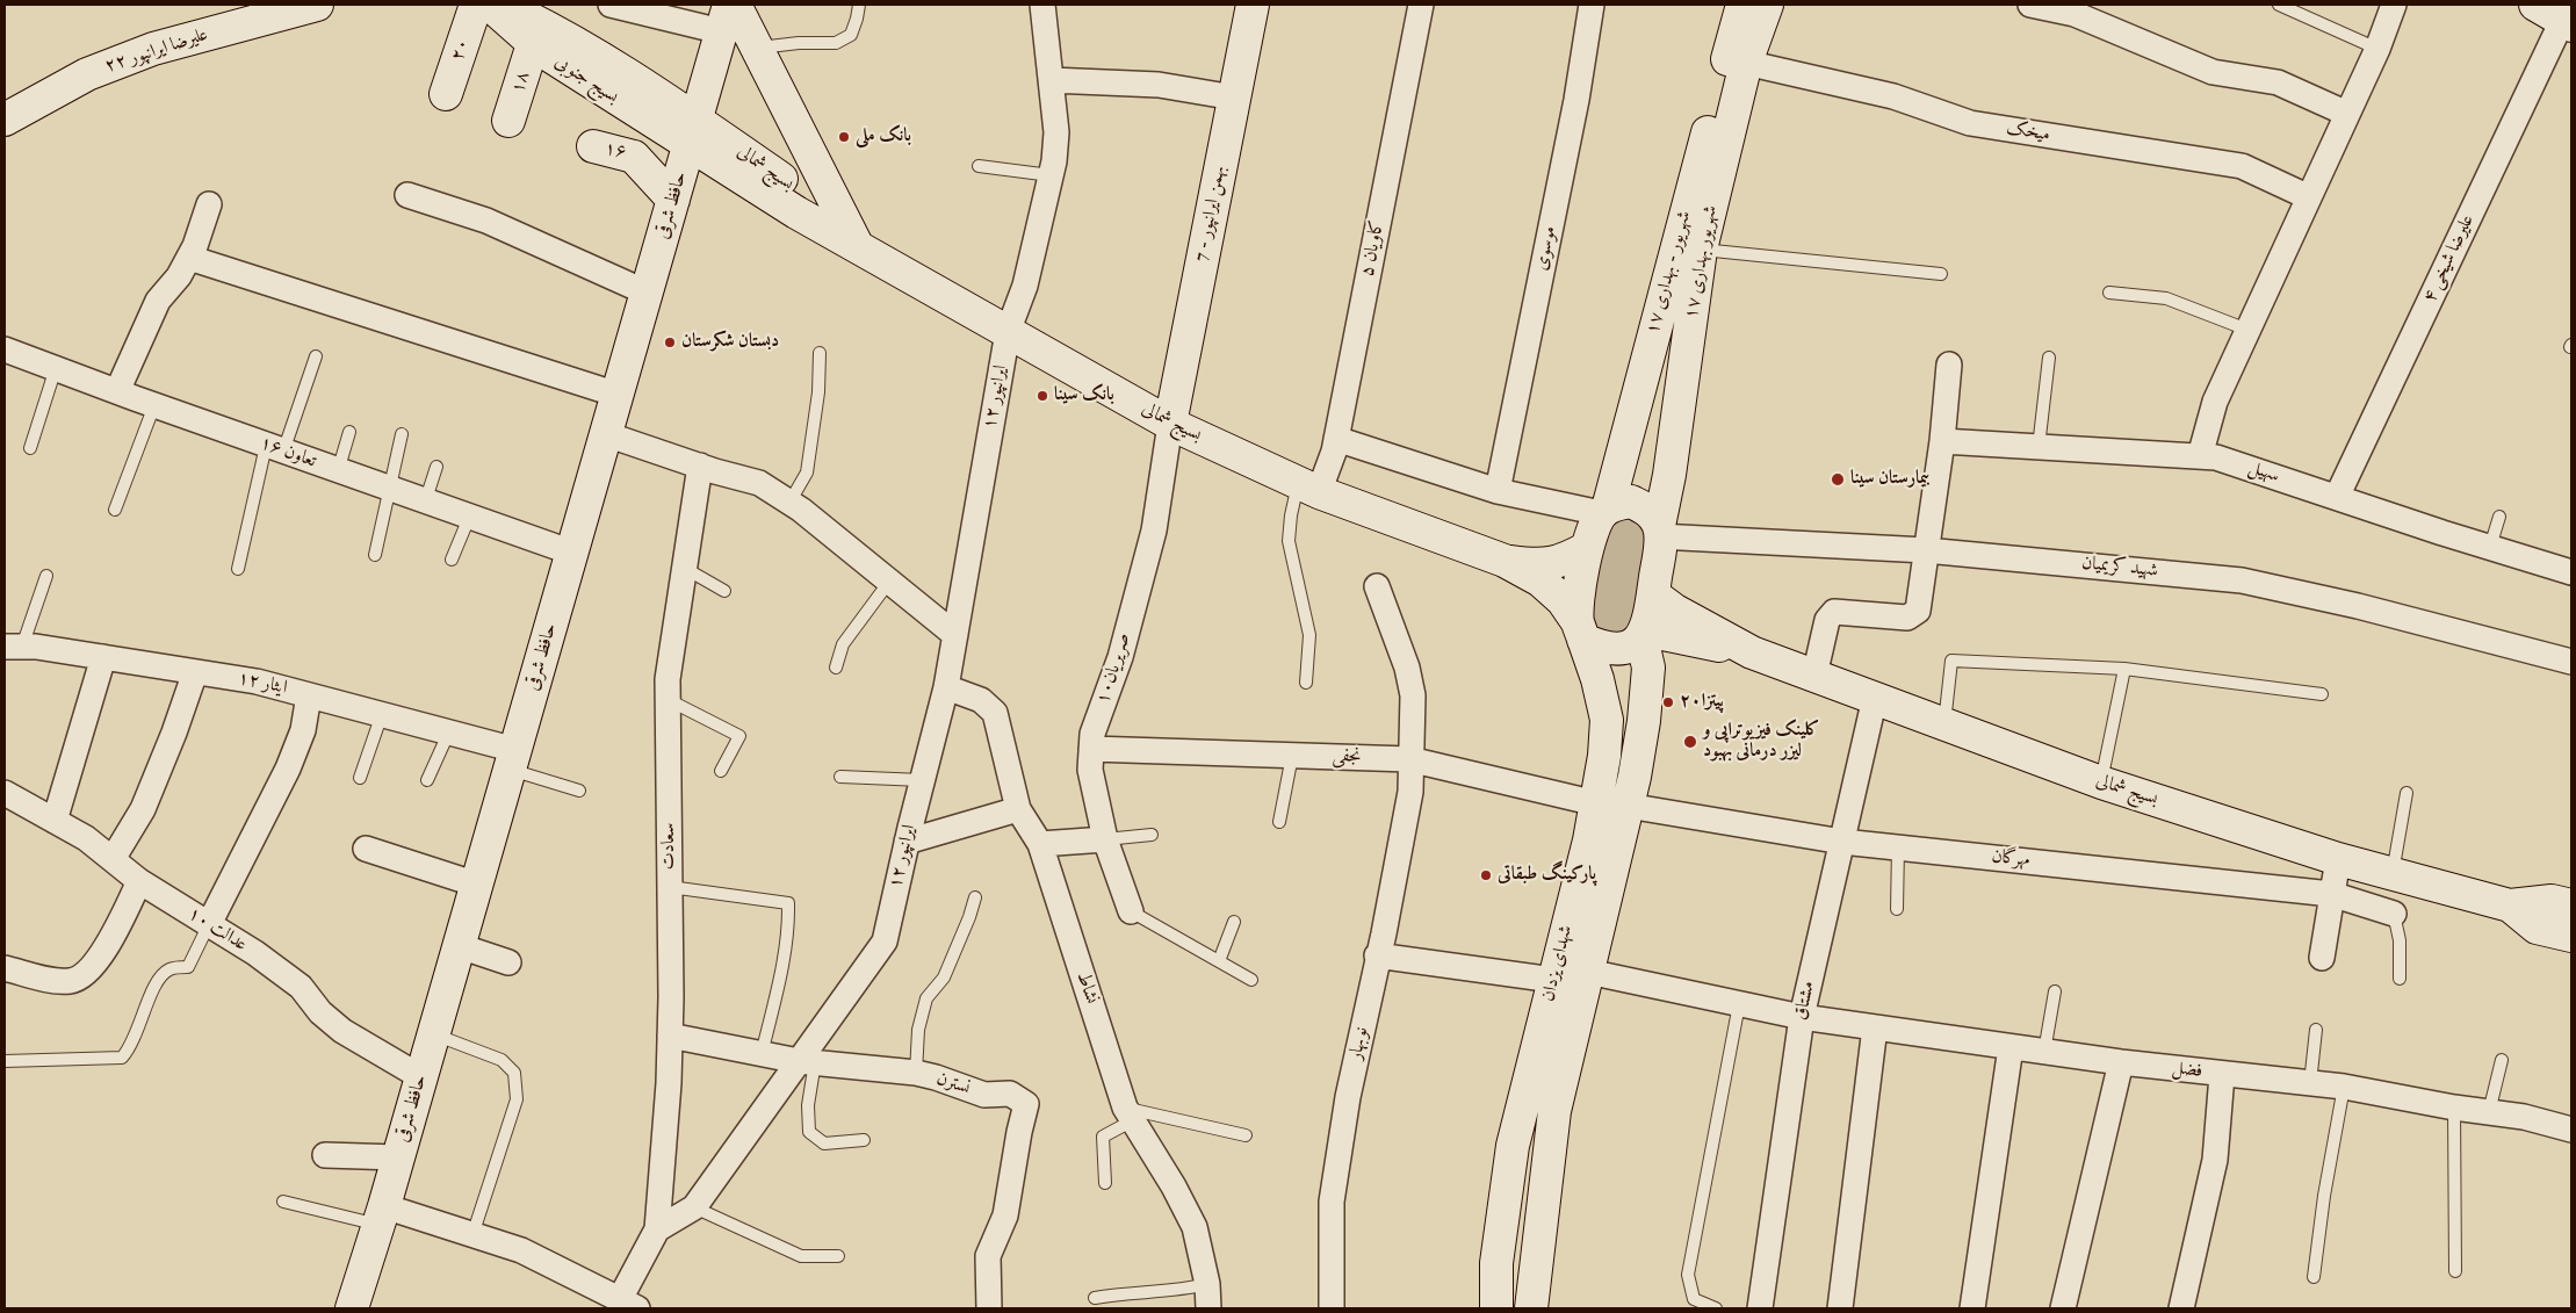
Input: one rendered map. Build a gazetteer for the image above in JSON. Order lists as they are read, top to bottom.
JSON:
{
  "streets": {
    "main road": [
      "۲۰",
      "علیرضا ایرانپور ۲۲",
      "بسیج جنوبی",
      "۱۸",
      "۱۶",
      "بسیج شمالی",
      "حافظ شرقی",
      "بهمن ایرانپور - 7",
      "۱۷ شهریور بهداری",
      "۱۷ شهریور - بهداری",
      "شهدای یزدان"
    ],
    "street": [
      "میخک",
      "کاویان ۵",
      "موسوی",
      "علیرضا شیخی ۴",
      "ایرانپور ۱۲",
      "تعاون ۱۶",
      "سهیل",
      "شهید کریمیان",
      "صریریان۱۰",
      "ایثار ۱۲",
      "نجفی",
      "سعادت",
      "مهرگان",
      "عدالت ۱۰",
      "نشاط",
      "مشتاق",
      "نوبهار",
      "فضل",
      "نسترن"
    ]
  },
  "crossings": [
    ["بسیج جنوبی", "۱۸"],
    ["بسیج جنوبی", "۱۶"],
    ["بسیج جنوبی", "بسیج شمالی"],
    ["بسیج جنوبی", "حافظ شرقی"],
    ["میخک", "۱۷ شهریور بهداری"],
    ["بسیج شمالی", "حافظ شرقی"],
    ["بسیج شمالی", "بهمن ایرانپور - 7"],
    ["بسیج شمالی", "کاویان ۵"],
    ["بسیج شمالی", "۱۷ شهریور بهداری"],
    ["بسیج شمالی", "۱۷ شهریور - بهداری"],
    ["بسیج شمالی", "ایرانپور ۱۲"],
    ["بسیج شمالی", "صریریان۱۰"],
    ["بسیج شمالی", "شهدای یزدان"],
    ["بسیج شمالی", "مشتاق"],
    ["حافظ شرقی", "تعاون ۱۶"],
    ["حافظ شرقی", "ایثار ۱۲"],
    ["حافظ شرقی", "عدالت ۱۰"],
    ["بهمن ایرانپور - 7", "صریریان۱۰"],
    ["علیرضا شیخی ۴", "سهیل"],
    ["۱۷ شهریور بهداری", "شهید کریمیان"],
    ["۱۷ شهریور بهداری", "شهدای یزدان"],
    ["۱۷ شهریور - بهداری", "شهدای یزدان"],
    ["ایرانپور ۱۲", "سعادت"],
    ["ایرانپور ۱۲", "نشاط"],
    ["ایرانپور ۱۲", "نسترن"],
    ["صریریان۱۰", "نجفی"],
    ["نجفی", "شهدای یزدان"],
    ["نجفی", "نوبهار"],
    ["سعادت", "نسترن"],
    ["مهرگان", "شهدای یزدان"],
    ["مهرگان", "مشتاق"],
    ["شهدای یزدان", "فضل"],
    ["مشتاق", "فضل"]
  ],
  "places": [
    "بانک ملی",
    "دبستان شکرستان",
    "بانک سینا",
    "بیمارستان سینا",
    "پیتزا۲۰",
    "کلینک فیزیوتراپی و لیزر درمانی بهبود",
    "پارکینگ طبقاتی"
  ]
}
